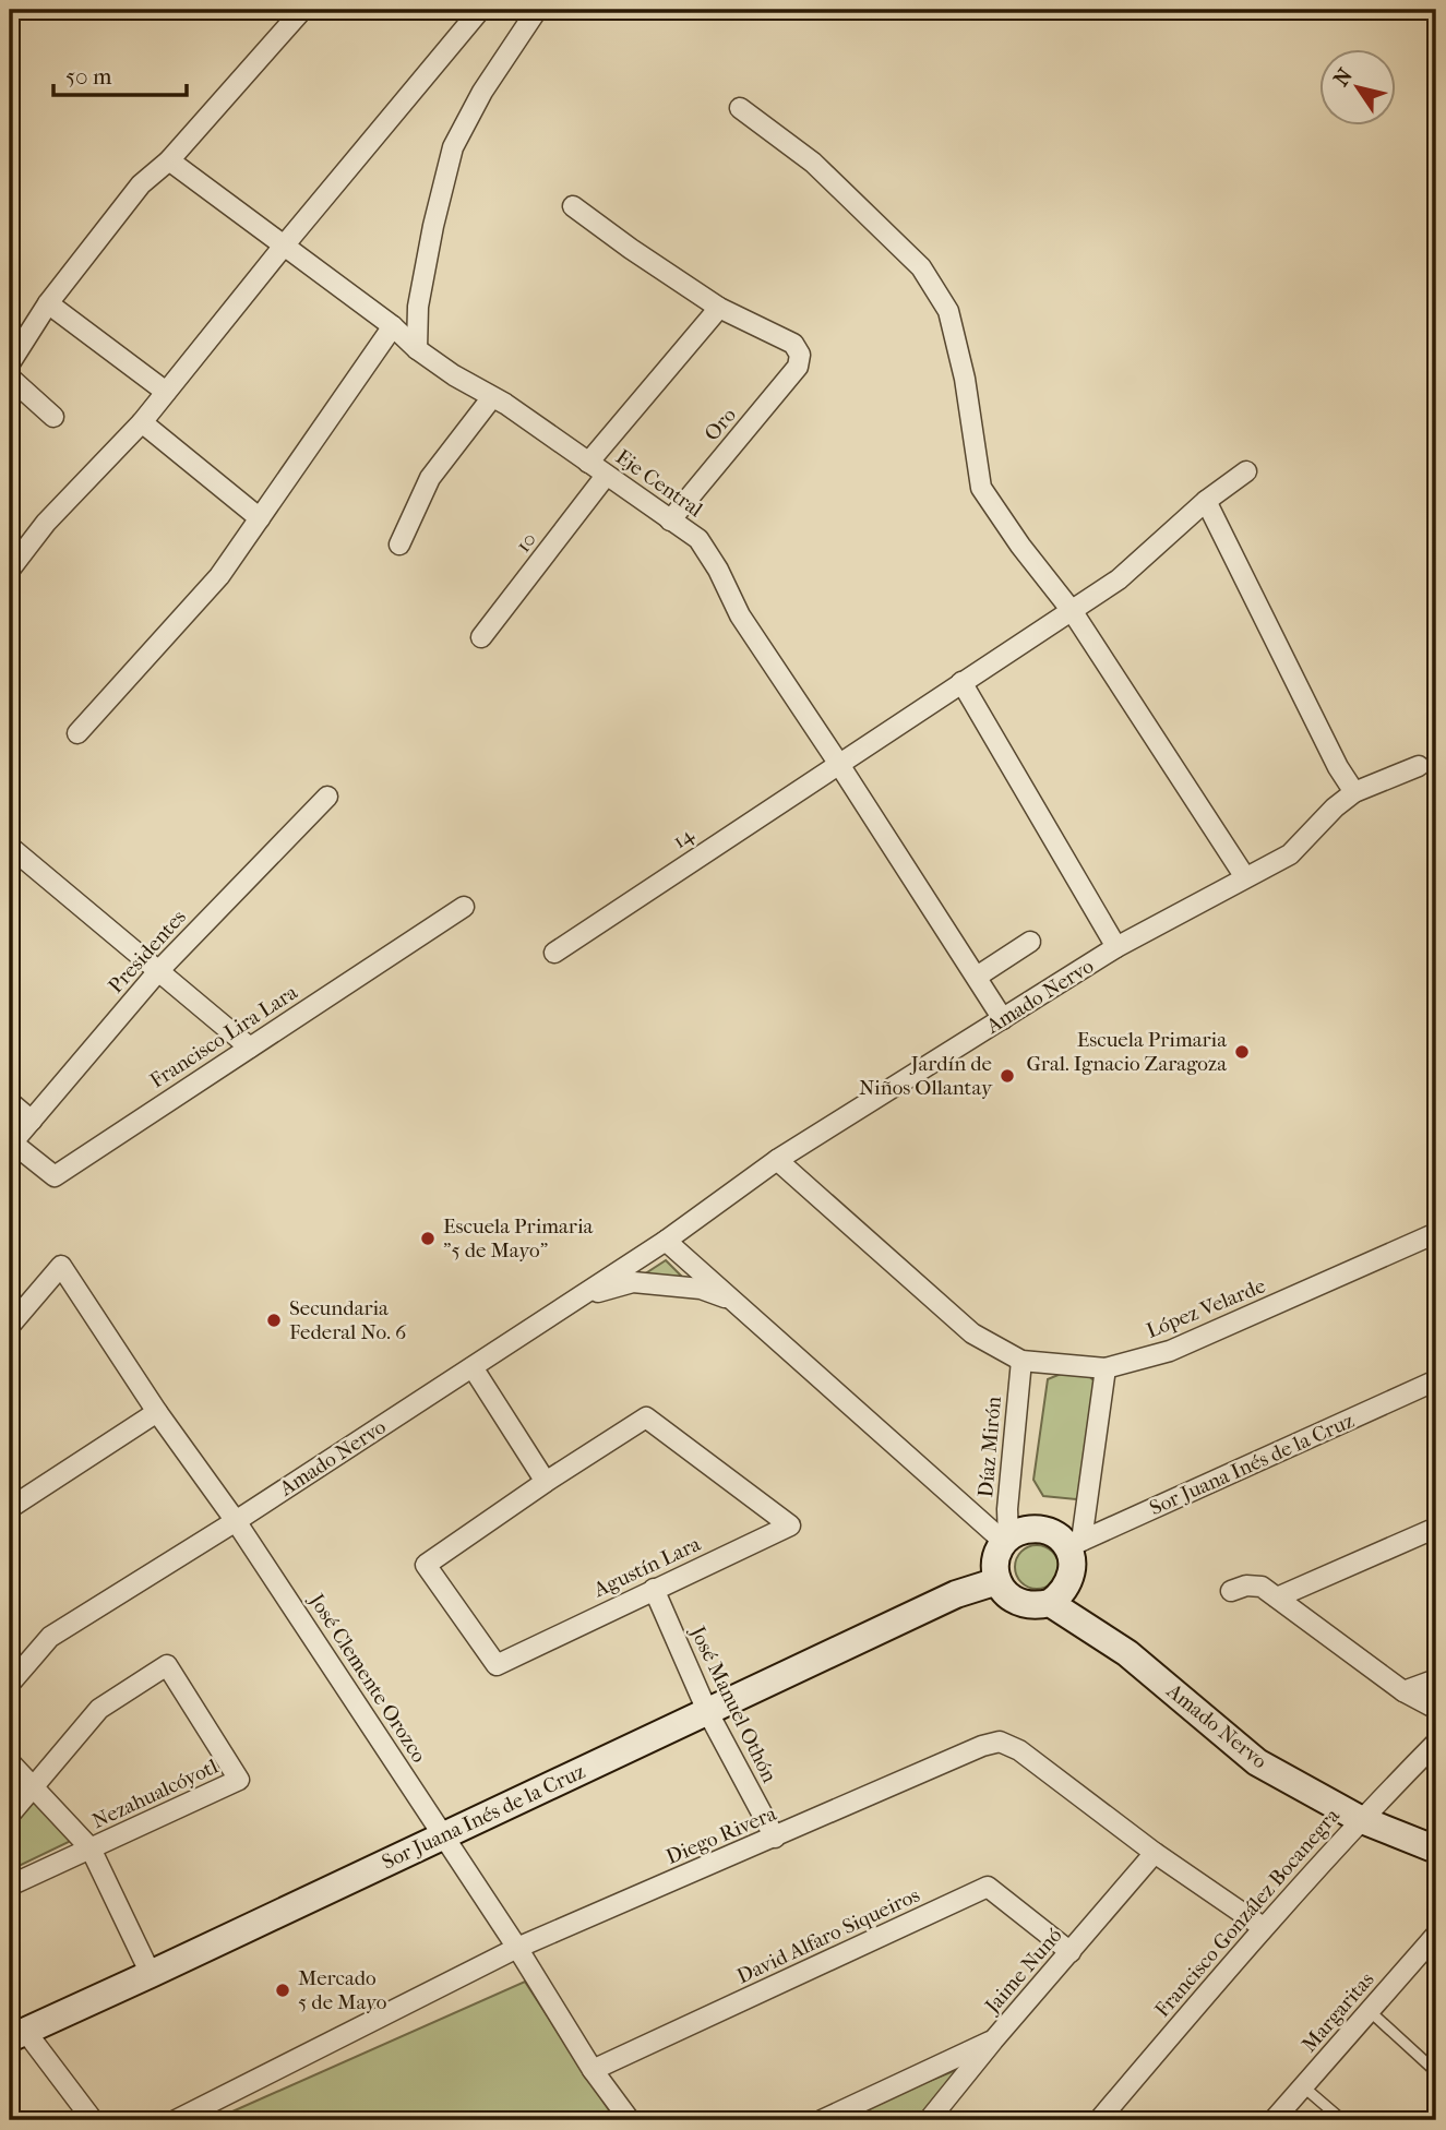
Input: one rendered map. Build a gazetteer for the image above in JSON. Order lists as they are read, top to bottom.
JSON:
{
  "streets": {
    "main road": ["Amado Nervo", "Sor Juana Inés de la Cruz"],
    "street": [
      "Oro",
      "Eje Central",
      "10",
      "14",
      "Presidentes",
      "Francisco Lira Lara",
      "López Velarde",
      "Díaz Mirón",
      "Agustín Lara",
      "José Clemente Orozco",
      "José Manuel Othón",
      "Nezahualcóyotl",
      "Diego Rivera",
      "Francisco González Bocanegra",
      "David Alfaro Siqueiros",
      "Jaime Nunó",
      "Margaritas"
    ]
  },
  "crossings": [
    ["Oro", "Eje Central"],
    ["Eje Central", "10"],
    ["Eje Central", "14"],
    ["Eje Central", "Amado Nervo"],
    ["Presidentes", "Francisco Lira Lara"],
    ["Amado Nervo", "López Velarde"],
    ["Amado Nervo", "Díaz Mirón"],
    ["Amado Nervo", "Sor Juana Inés de la Cruz"],
    ["Amado Nervo", "José Clemente Orozco"],
    ["Amado Nervo", "Francisco González Bocanegra"],
    ["López Velarde", "Díaz Mirón"],
    ["Díaz Mirón", "Sor Juana Inés de la Cruz"],
    ["Sor Juana Inés de la Cruz", "José Clemente Orozco"],
    ["Sor Juana Inés de la Cruz", "José Manuel Othón"],
    ["Agustín Lara", "José Manuel Othón"],
    ["José Clemente Orozco", "Diego Rivera"],
    ["José Clemente Orozco", "David Alfaro Siqueiros"],
    ["José Manuel Othón", "Diego Rivera"],
    ["Diego Rivera", "Francisco González Bocanegra"],
    ["Diego Rivera", "Jaime Nunó"],
    ["David Alfaro Siqueiros", "Jaime Nunó"]
  ],
  "places": [
    "Escuela Primaria Gral. Ignacio Zaragoza",
    "Jardín de Niños Ollantay",
    "Escuela Primaria \"5 de Mayo\"",
    "Secundaria Federal No. 6",
    "Mercado 5 de Mayo"
  ],
  "scale_bar": "50 m",
  "north": "top left"
}
